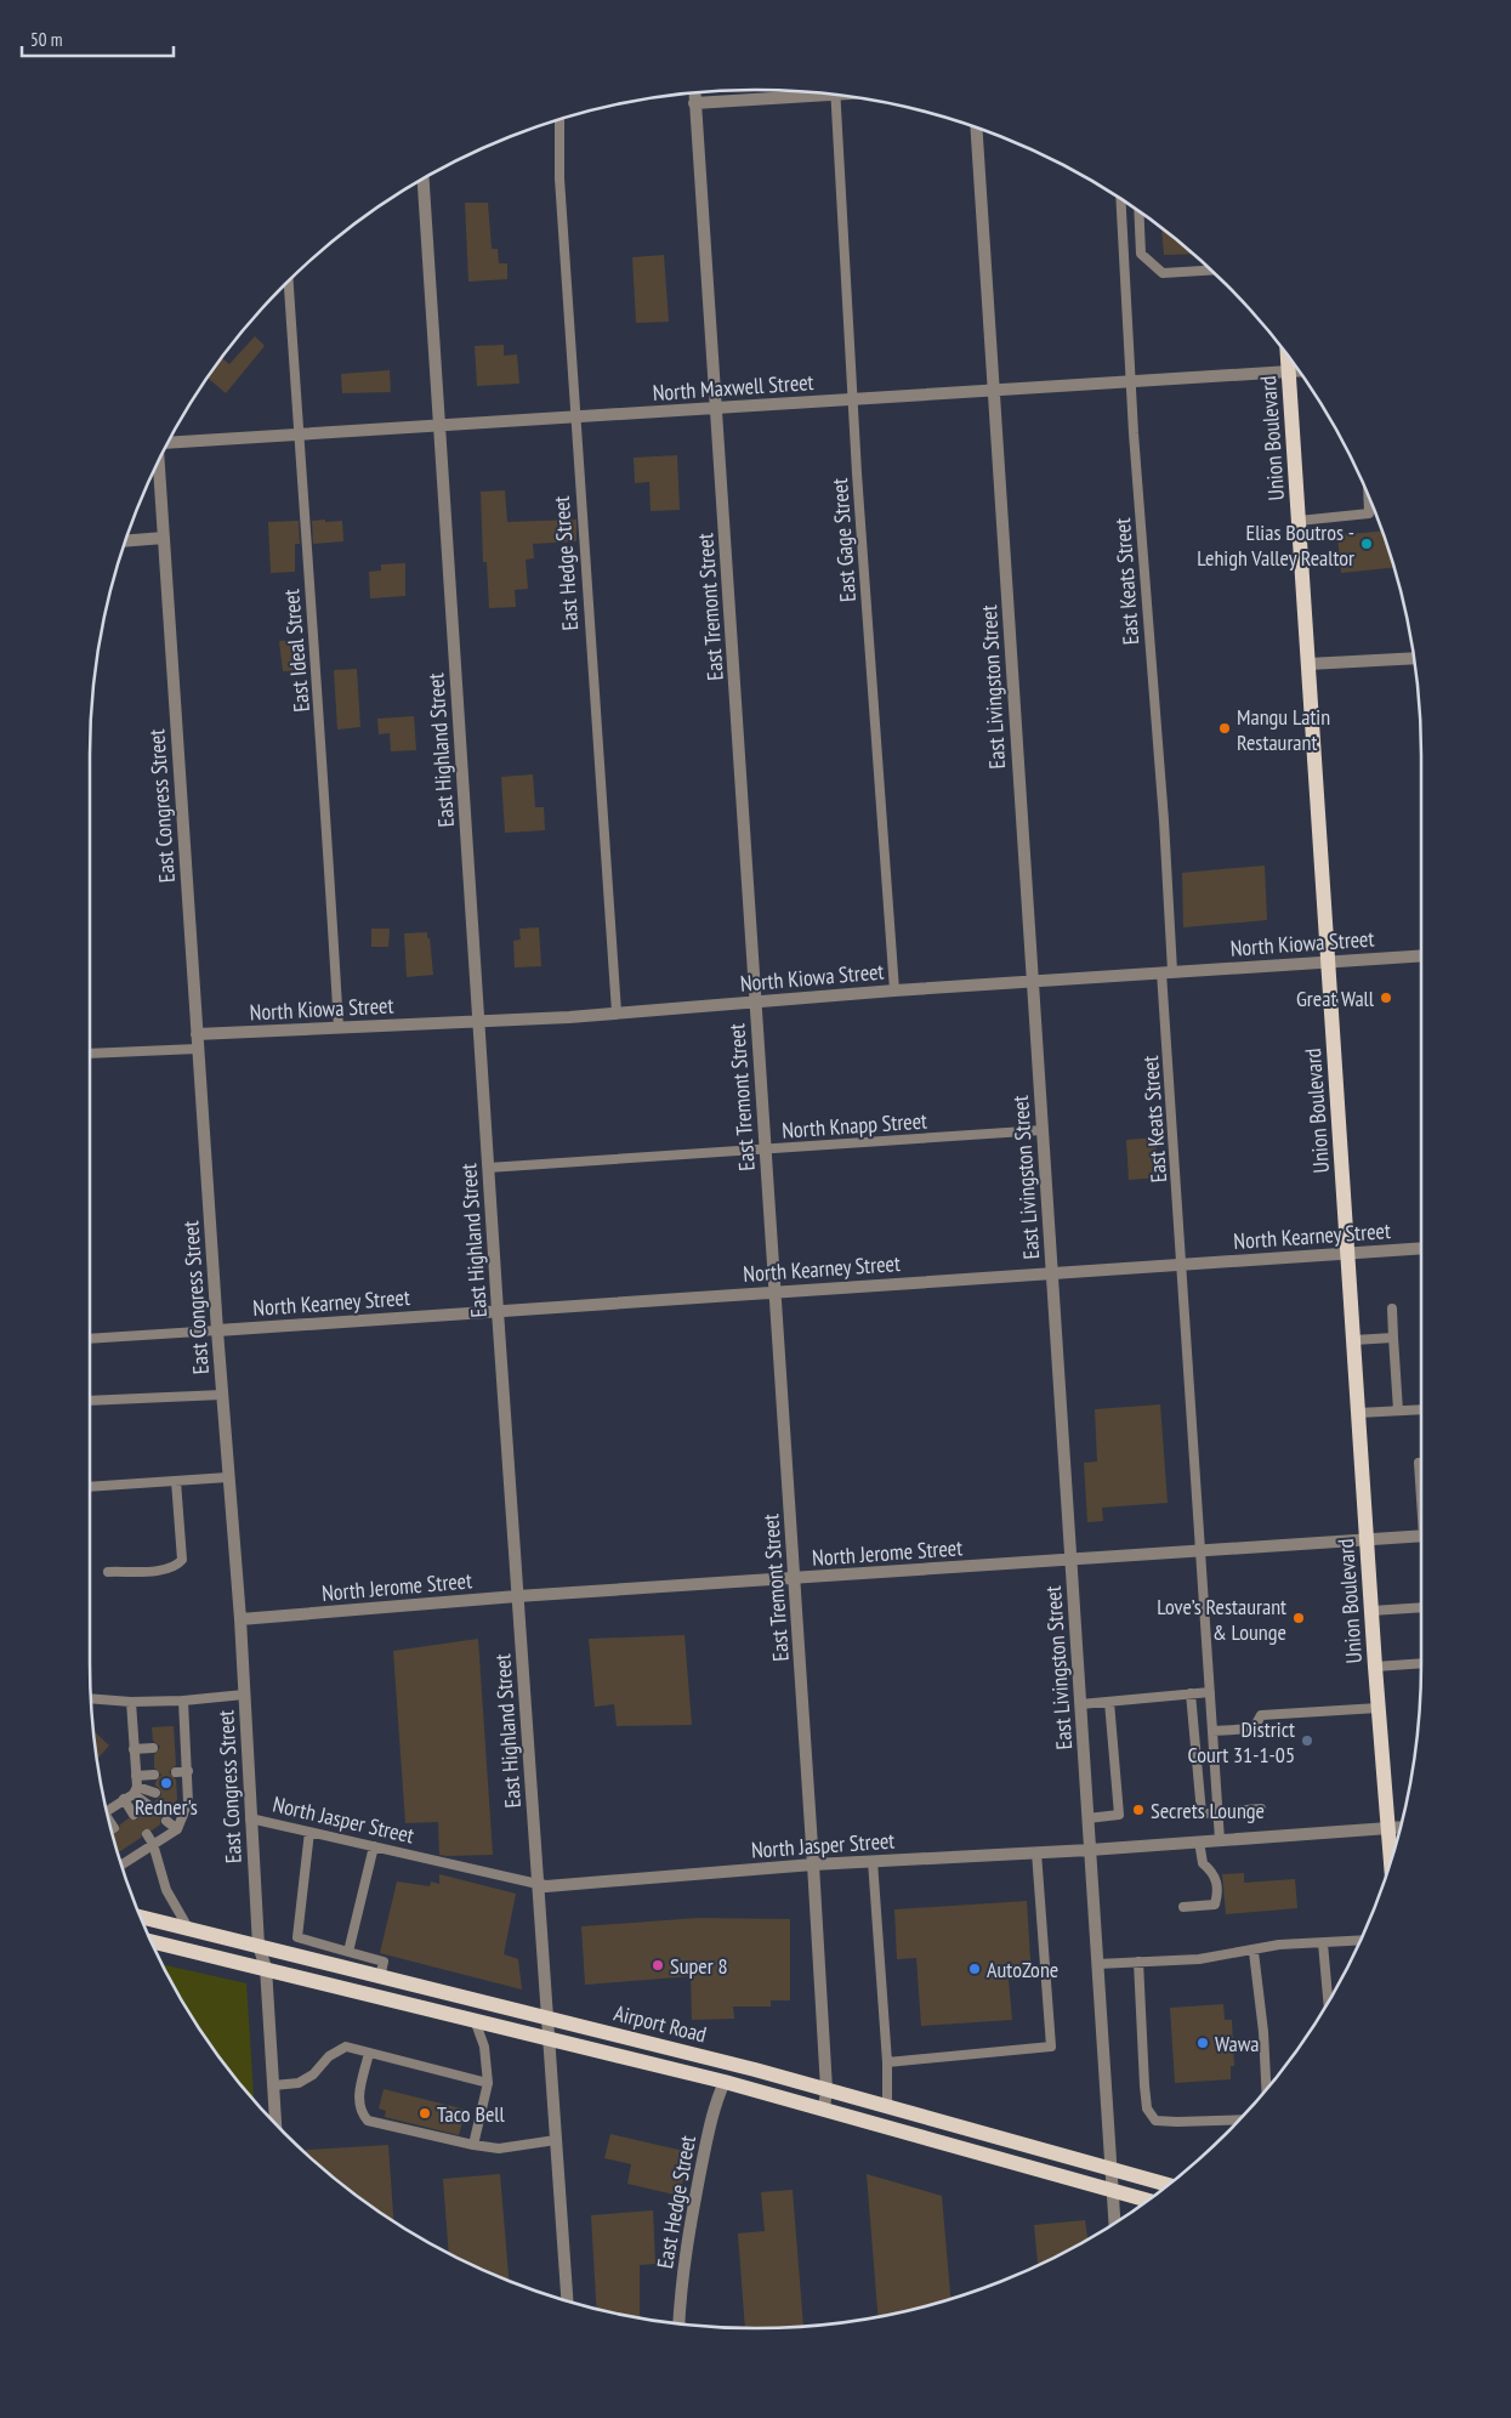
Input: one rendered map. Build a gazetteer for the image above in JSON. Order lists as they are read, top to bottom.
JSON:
{
  "streets": {
    "main road": ["Union Boulevard", "Airport Road"],
    "street": [
      "North Maxwell Street",
      "East Hedge Street",
      "East Tremont Street",
      "East Livingston Street",
      "East Highland Street",
      "East Congress Street",
      "North Kiowa Street",
      "North Kearney Street",
      "North Jerome Street",
      "North Jasper Street"
    ],
    "lane": [
      "East Gage Street",
      "East Keats Street",
      "East Ideal Street",
      "North Knapp Street"
    ]
  },
  "crossings": [
    ["North Maxwell Street", "Union Boulevard"],
    ["North Maxwell Street", "East Gage Street"],
    ["North Maxwell Street", "East Hedge Street"],
    ["North Maxwell Street", "East Keats Street"],
    ["North Maxwell Street", "East Tremont Street"],
    ["North Maxwell Street", "East Ideal Street"],
    ["North Maxwell Street", "East Livingston Street"],
    ["North Maxwell Street", "East Highland Street"],
    ["Union Boulevard", "North Kiowa Street"],
    ["Union Boulevard", "North Kearney Street"],
    ["Union Boulevard", "North Jerome Street"],
    ["Union Boulevard", "North Jasper Street"],
    ["East Gage Street", "North Kiowa Street"],
    ["East Hedge Street", "North Kiowa Street"],
    ["East Hedge Street", "Airport Road"],
    ["East Keats Street", "North Kiowa Street"],
    ["East Keats Street", "North Kearney Street"],
    ["East Keats Street", "North Jerome Street"],
    ["East Tremont Street", "North Kiowa Street"],
    ["East Tremont Street", "North Knapp Street"],
    ["East Tremont Street", "North Kearney Street"],
    ["East Tremont Street", "North Jerome Street"],
    ["East Tremont Street", "North Jasper Street"],
    ["East Tremont Street", "Airport Road"],
    ["East Ideal Street", "North Kiowa Street"],
    ["East Livingston Street", "North Kiowa Street"],
    ["East Livingston Street", "North Knapp Street"],
    ["East Livingston Street", "North Kearney Street"],
    ["East Livingston Street", "North Jerome Street"],
    ["East Livingston Street", "North Jasper Street"],
    ["East Livingston Street", "Airport Road"],
    ["East Highland Street", "North Kiowa Street"],
    ["East Highland Street", "North Knapp Street"],
    ["East Highland Street", "North Kearney Street"],
    ["East Highland Street", "North Jerome Street"],
    ["East Highland Street", "North Jasper Street"],
    ["East Highland Street", "Airport Road"],
    ["East Congress Street", "North Kiowa Street"],
    ["East Congress Street", "North Kearney Street"],
    ["East Congress Street", "North Jerome Street"],
    ["East Congress Street", "North Jasper Street"],
    ["East Congress Street", "Airport Road"]
  ],
  "places": [
    "Elias Boutros - Lehigh Valley Realtor",
    "Mangu Latin Restaurant",
    "Great Wall",
    "Love’s Restaurant & Lounge",
    "District Court 31-1-05",
    "Redner's",
    "Secrets Lounge",
    "Super 8",
    "AutoZone",
    "Wawa",
    "Taco Bell"
  ],
  "scale_bar": "50 m"
}
